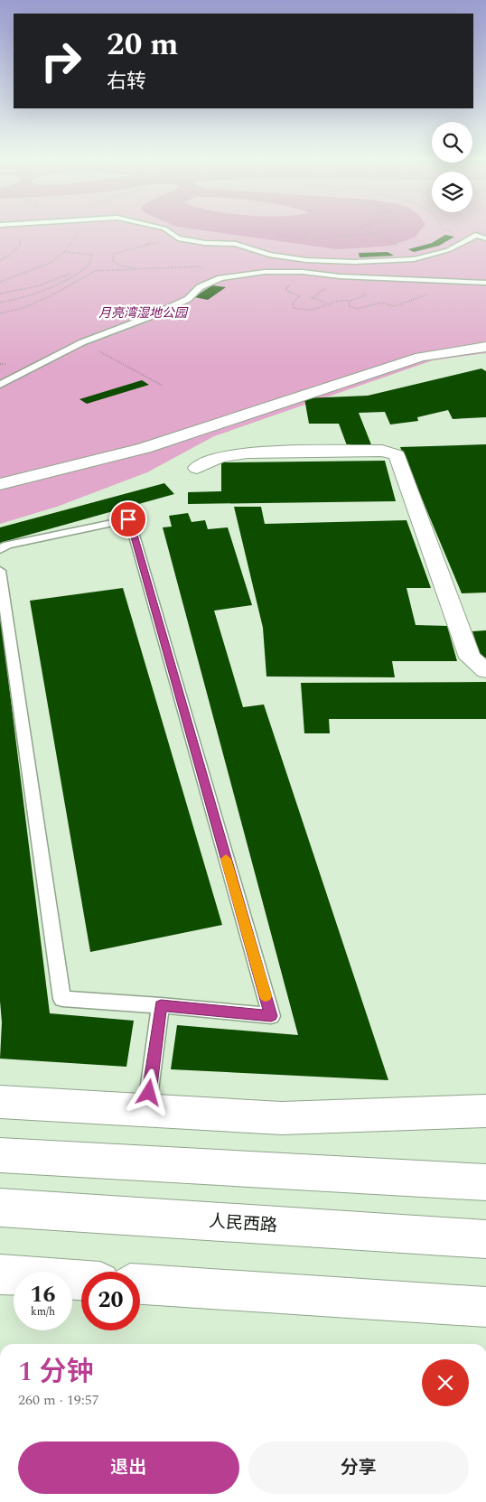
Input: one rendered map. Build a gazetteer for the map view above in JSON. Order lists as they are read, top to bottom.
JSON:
{
  "streets": {
    "street": ["人民西路"]
  },
  "parks": ["月亮湾湿地公园"],
  "page": {
    "turn": ["20 m", "右转"],
    "speed": "16 km/h",
    "limit": "20",
    "heading": ["1 分钟", "260 m · 19:57"],
    "buttons": ["退出", "分享"]
  }
}
